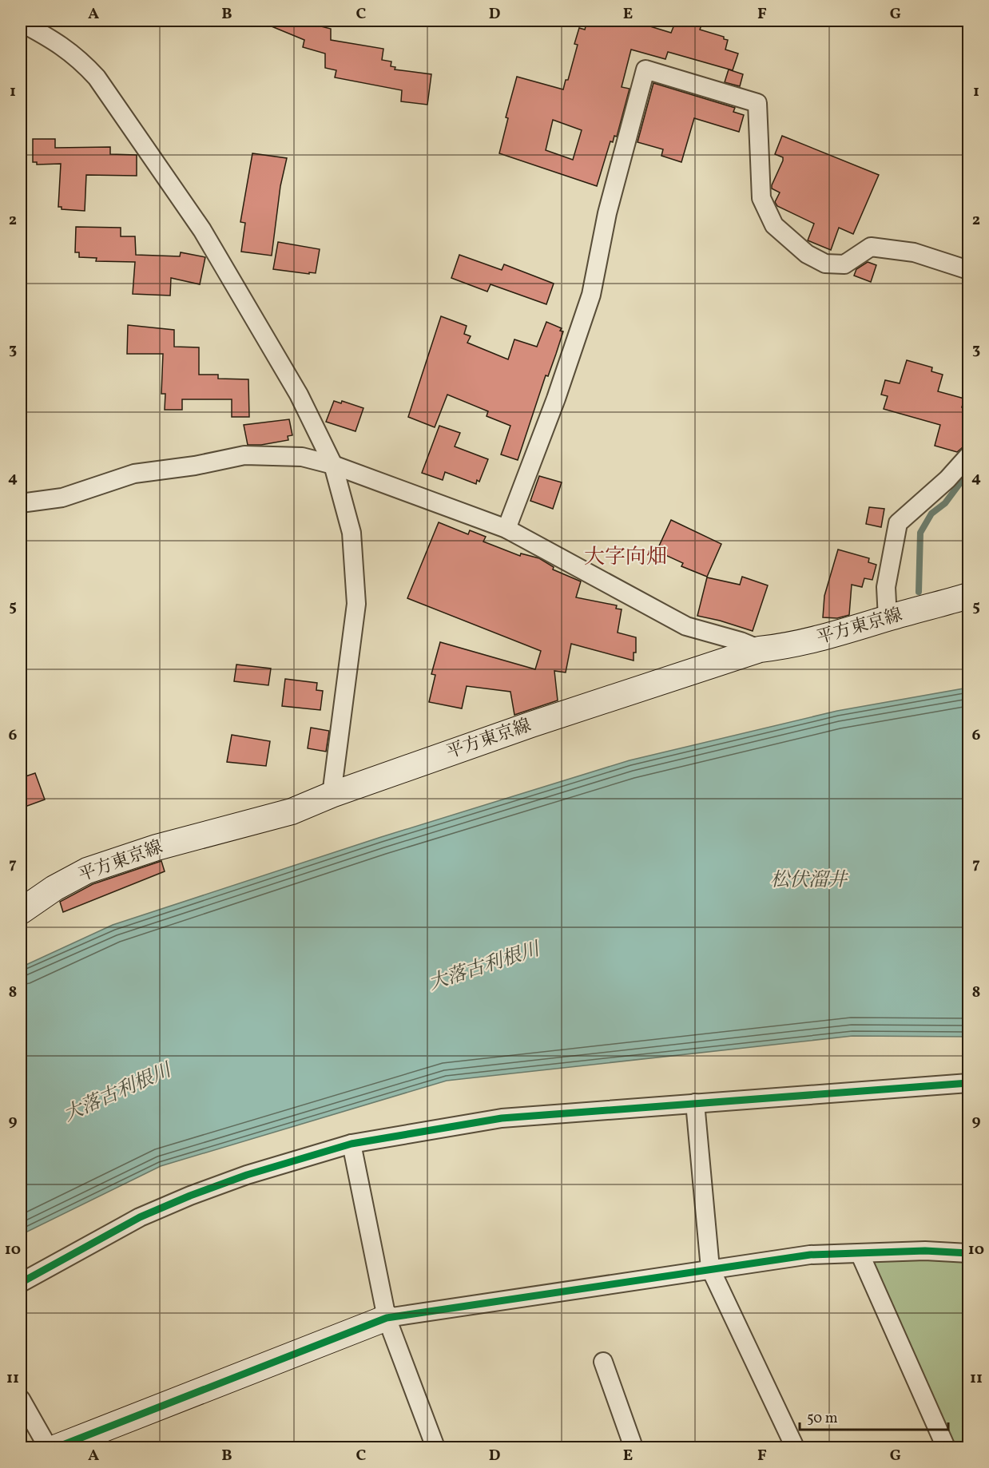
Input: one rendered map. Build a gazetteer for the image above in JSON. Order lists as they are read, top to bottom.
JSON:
{
  "streets": {
    "main road": ["平方東京線"]
  },
  "districts": ["大字向畑"],
  "water": ["松伏溜井", "大落古利根川"],
  "scale_bar": "50 m",
  "grid": {
    "columns": [
      "A",
      "B",
      "C",
      "D",
      "E",
      "F",
      "G"
    ],
    "rows": [
      "1",
      "2",
      "3",
      "4",
      "5",
      "6",
      "7",
      "8",
      "9",
      "10",
      "11"
    ]
  }
}
